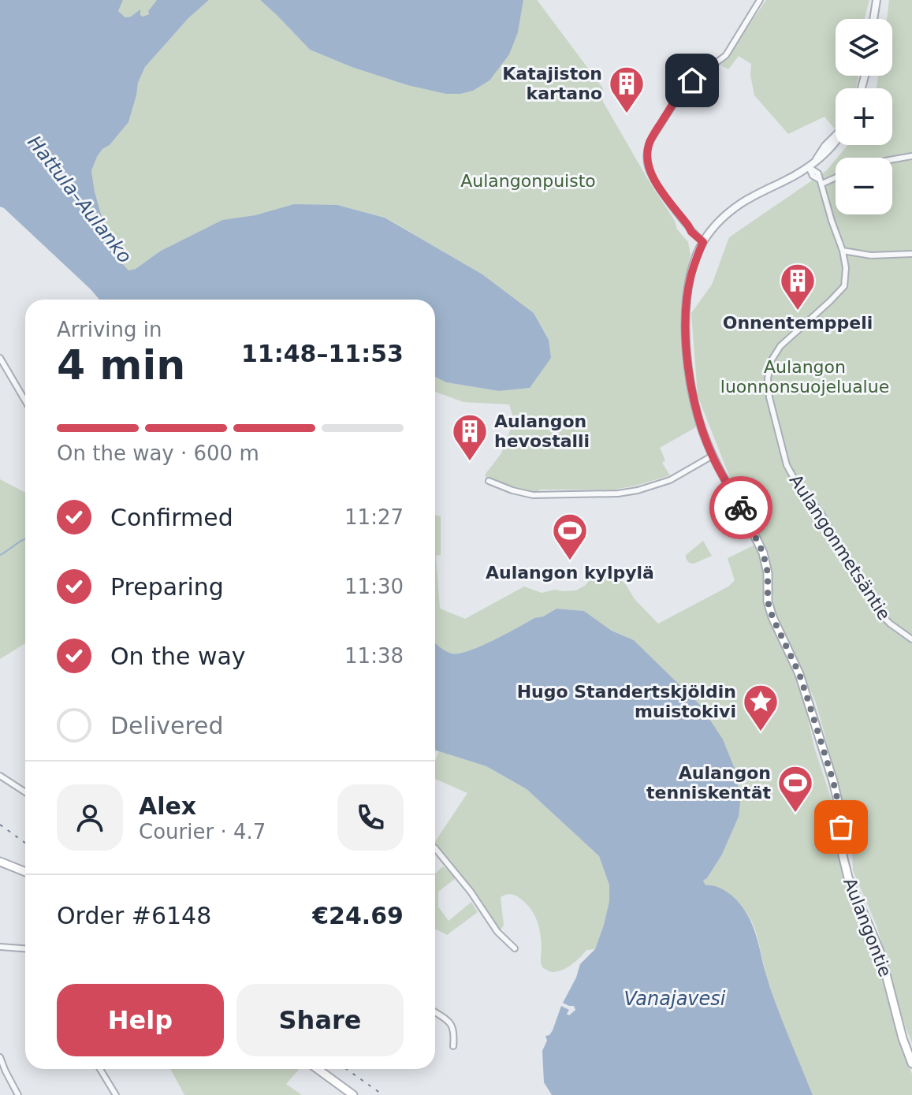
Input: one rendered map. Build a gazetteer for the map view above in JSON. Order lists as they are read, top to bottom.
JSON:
{
  "streets": {
    "main road": ["Aulangontie"],
    "street": ["Aulangonmetsäntie"]
  },
  "water": ["Hattula–Aulanko", "Vanajavesi"],
  "parks": ["Aulangonpuisto", "Aulangon luonnonsuojelualue"],
  "places": {
    "building": ["Katajiston kartano", "Onnentemppeli", "Aulangon hevostalli"],
    "sports": ["Aulangon kylpylä", "Aulangon tenniskentät"],
    "place": ["Hugo Standertskjöldin muistokivi"]
  },
  "page": {
    "map_buttons": ["+", "−"],
    "heading": ["4 min", "Arriving in", "11:48–11:53"],
    "panel": [
      "Alex",
      "Courier · 4.7",
      "Order #6148",
      "€24.69"
    ],
    "bar": "On the way · 600 m",
    "list": [
      ["Confirmed", "11:27"],
      ["Preparing", "11:30"],
      ["On the way", "11:38"],
      "Delivered"
    ],
    "buttons": ["Help", "Share"]
  }
}
